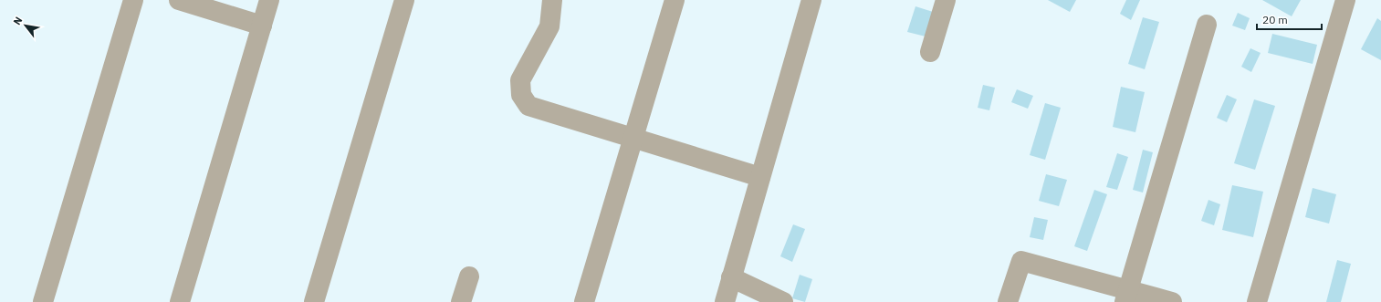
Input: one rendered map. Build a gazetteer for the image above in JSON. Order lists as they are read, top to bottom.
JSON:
{
  "scale_bar": "20 m",
  "north": "top left"
}
